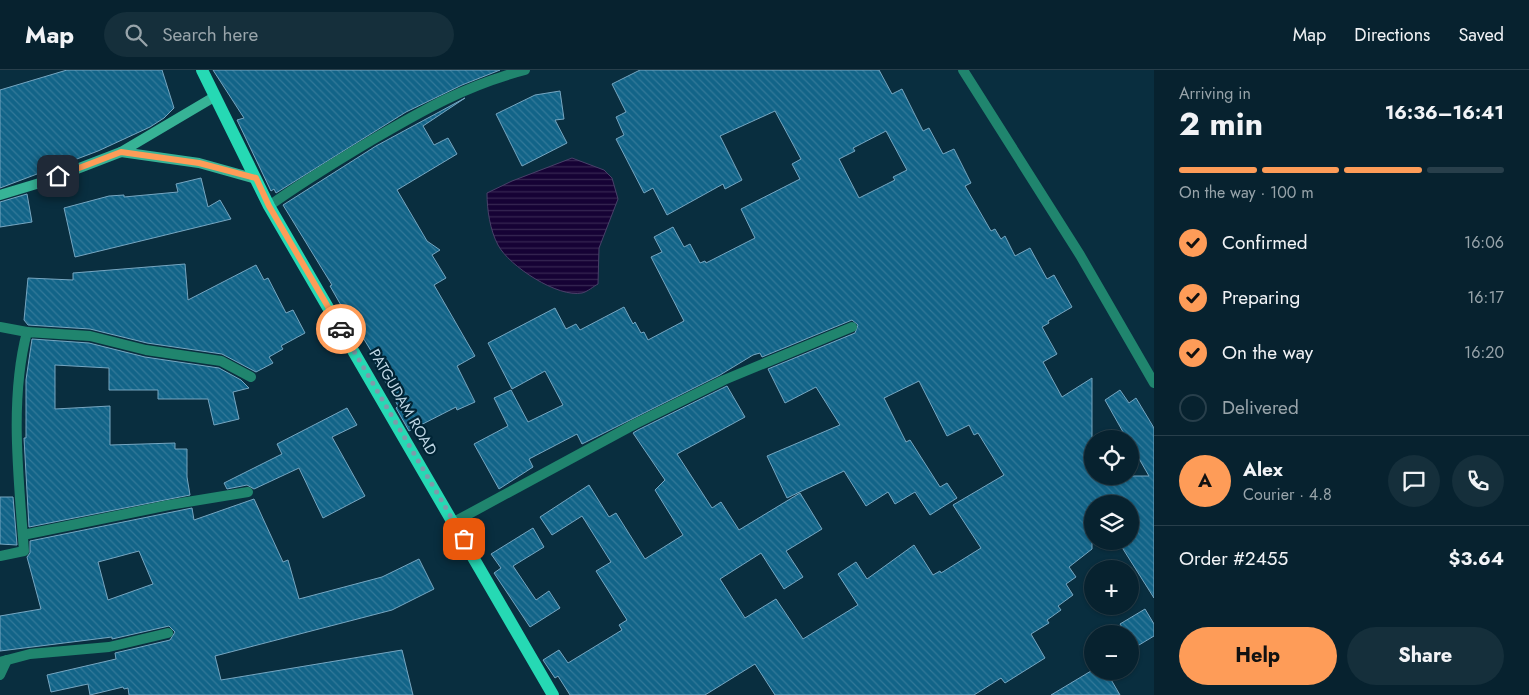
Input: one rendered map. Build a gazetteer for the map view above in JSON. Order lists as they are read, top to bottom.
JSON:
{
  "streets": {
    "main road": ["PATGUDAM ROAD"]
  },
  "page": {
    "header": "Map",
    "search": "Search here",
    "nav": ["Map", "Directions", "Saved"],
    "heading": ["2 min", "Arriving in", "16:36–16:41"],
    "panel": [
      "Alex",
      "Courier · 4.8",
      "Order #2455",
      "$3.64"
    ],
    "bar": "On the way · 100 m",
    "list": [
      ["Confirmed", "16:06"],
      ["Preparing", "16:17"],
      ["On the way", "16:20"],
      "Delivered"
    ],
    "map_buttons": ["+", "−"],
    "round": "A",
    "buttons": ["Help", "Share"]
  }
}
